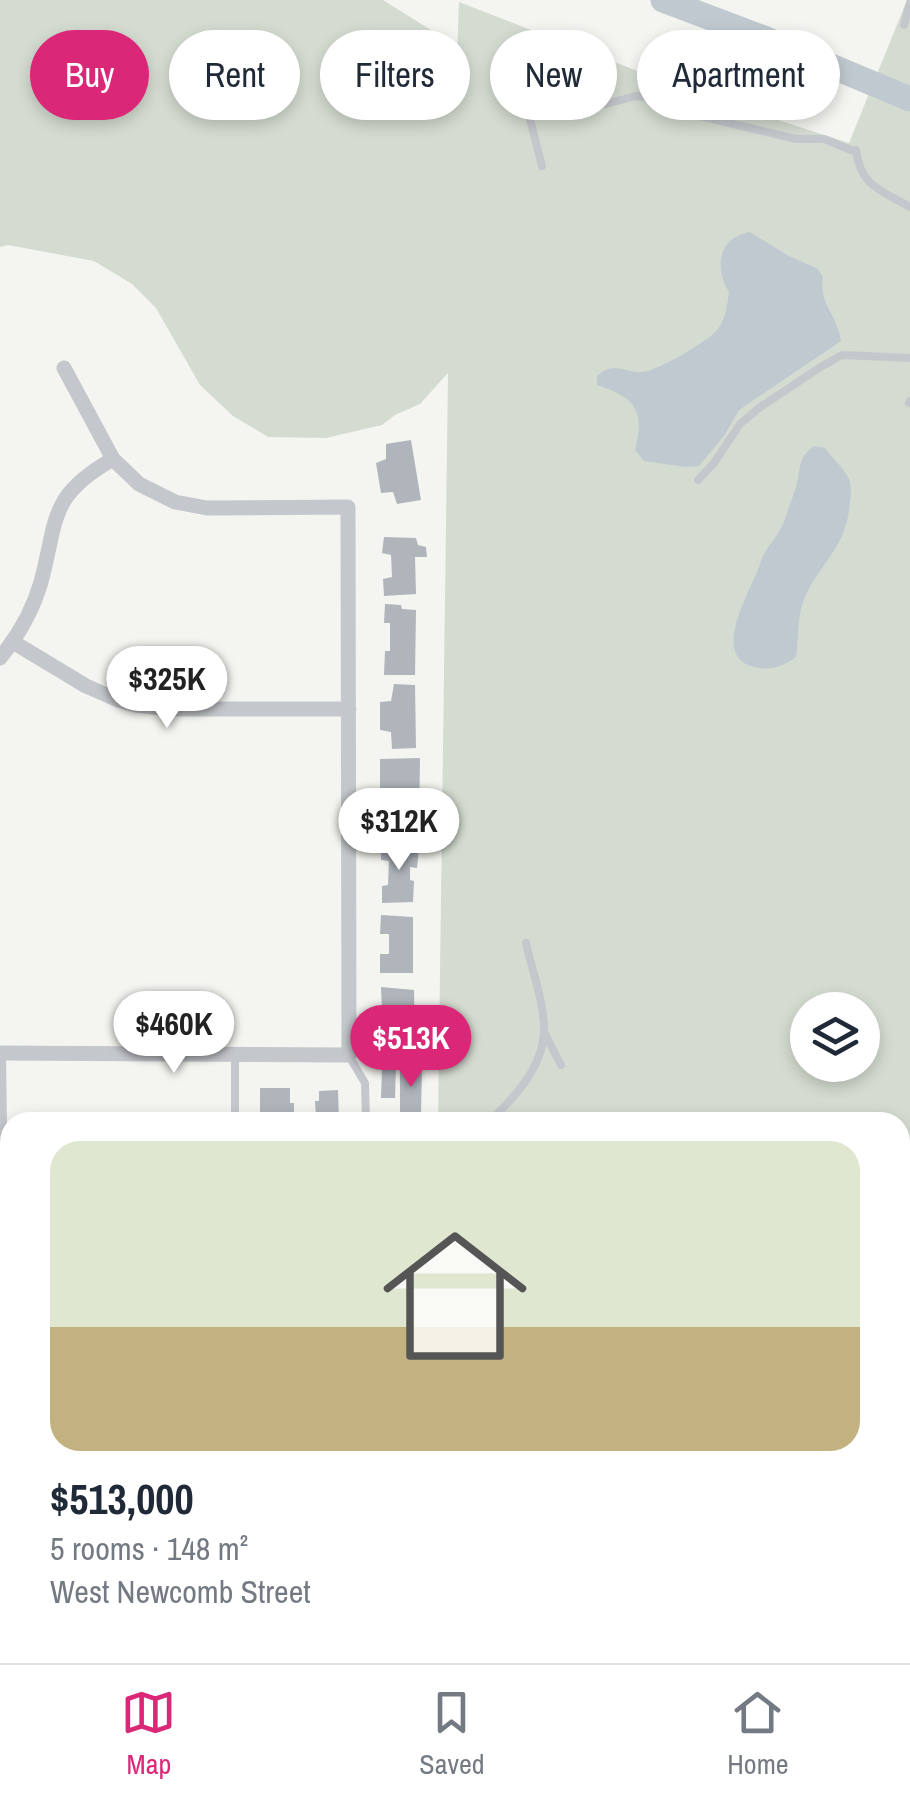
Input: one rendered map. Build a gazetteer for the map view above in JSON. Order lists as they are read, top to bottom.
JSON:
{
  "page": {
    "chip": [
      "Buy",
      "Rent",
      "Filters",
      "New",
      "Apartment"
    ],
    "price": [
      "$325K",
      "$312K",
      "$460K",
      "$513K"
    ],
    "list": [
      {
        "name": "$513,000",
        "note": "5 rooms · 148 m² · West Newcomb Street"
      }
    ],
    "tabs": ["Map", "Saved", "Home"]
  }
}
